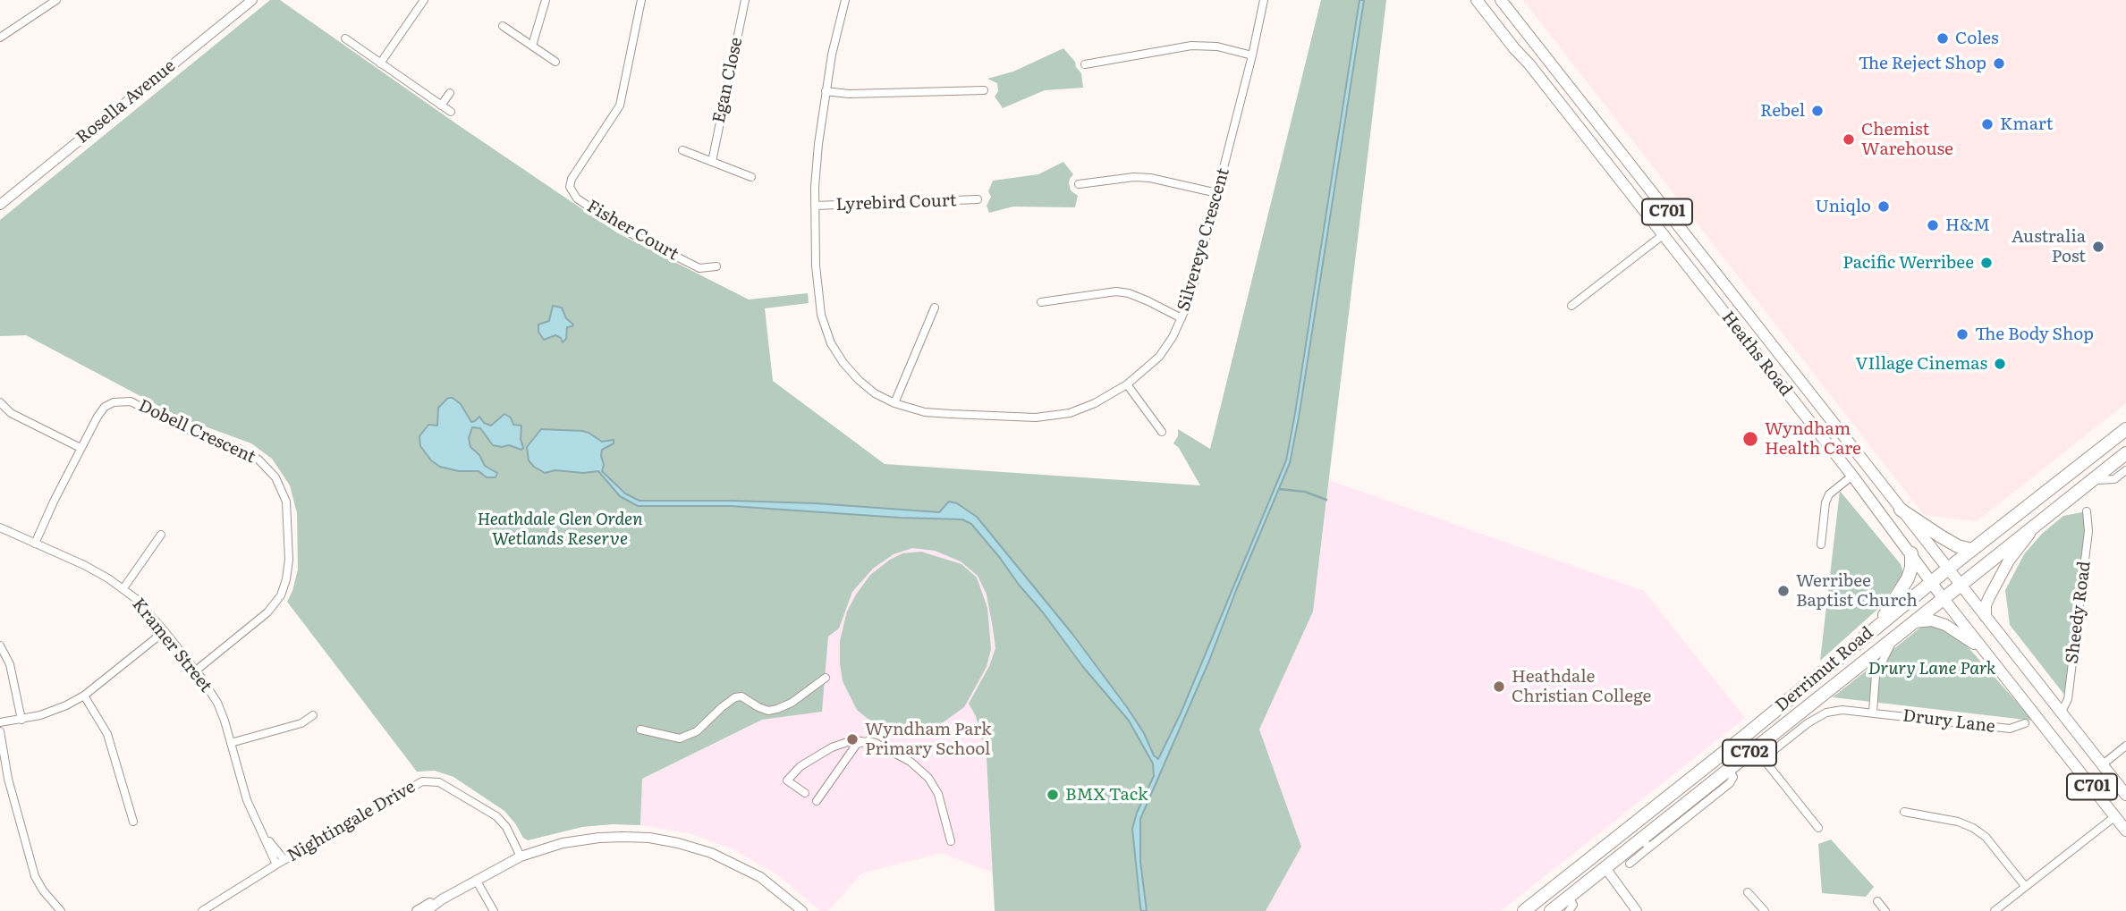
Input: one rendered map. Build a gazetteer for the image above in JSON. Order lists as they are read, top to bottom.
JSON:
{
  "streets": {
    "highway": ["Derrimut Road", "C702"],
    "main road": ["C701", "Heaths Road"],
    "street": [
      "Egan Close",
      "Rosella Avenue",
      "Lyrebird Court",
      "Fisher Court",
      "Silvereye Crescent",
      "Dobell Crescent",
      "Sheedy Road",
      "Kramer Street",
      "Drury Lane",
      "Nightingale Drive"
    ]
  },
  "crossings": [
    ["Lyrebird Court", "Silvereye Crescent"],
    ["Heaths Road", "Sheedy Road"],
    ["Heaths Road", "Derrimut Road"],
    ["Dobell Crescent", "Kramer Street"],
    ["Kramer Street", "Nightingale Drive"],
    ["Derrimut Road", "Drury Lane"]
  ],
  "parks": ["Heathdale Glen Orden Wetlands Reserve", "Drury Lane Park"],
  "places": [
    "Coles",
    "The Reject Shop",
    "Rebel",
    "Kmart",
    "Chemist Warehouse",
    "Uniqlo",
    "H&M",
    "Australia Post",
    "Pacific Werribee",
    "The Body Shop",
    "VIllage Cinemas",
    "Wyndham Health Care",
    "Werribee Baptist Church",
    "Heathdale Christian College",
    "Wyndham Park Primary School",
    "BMX Tack"
  ]
}
